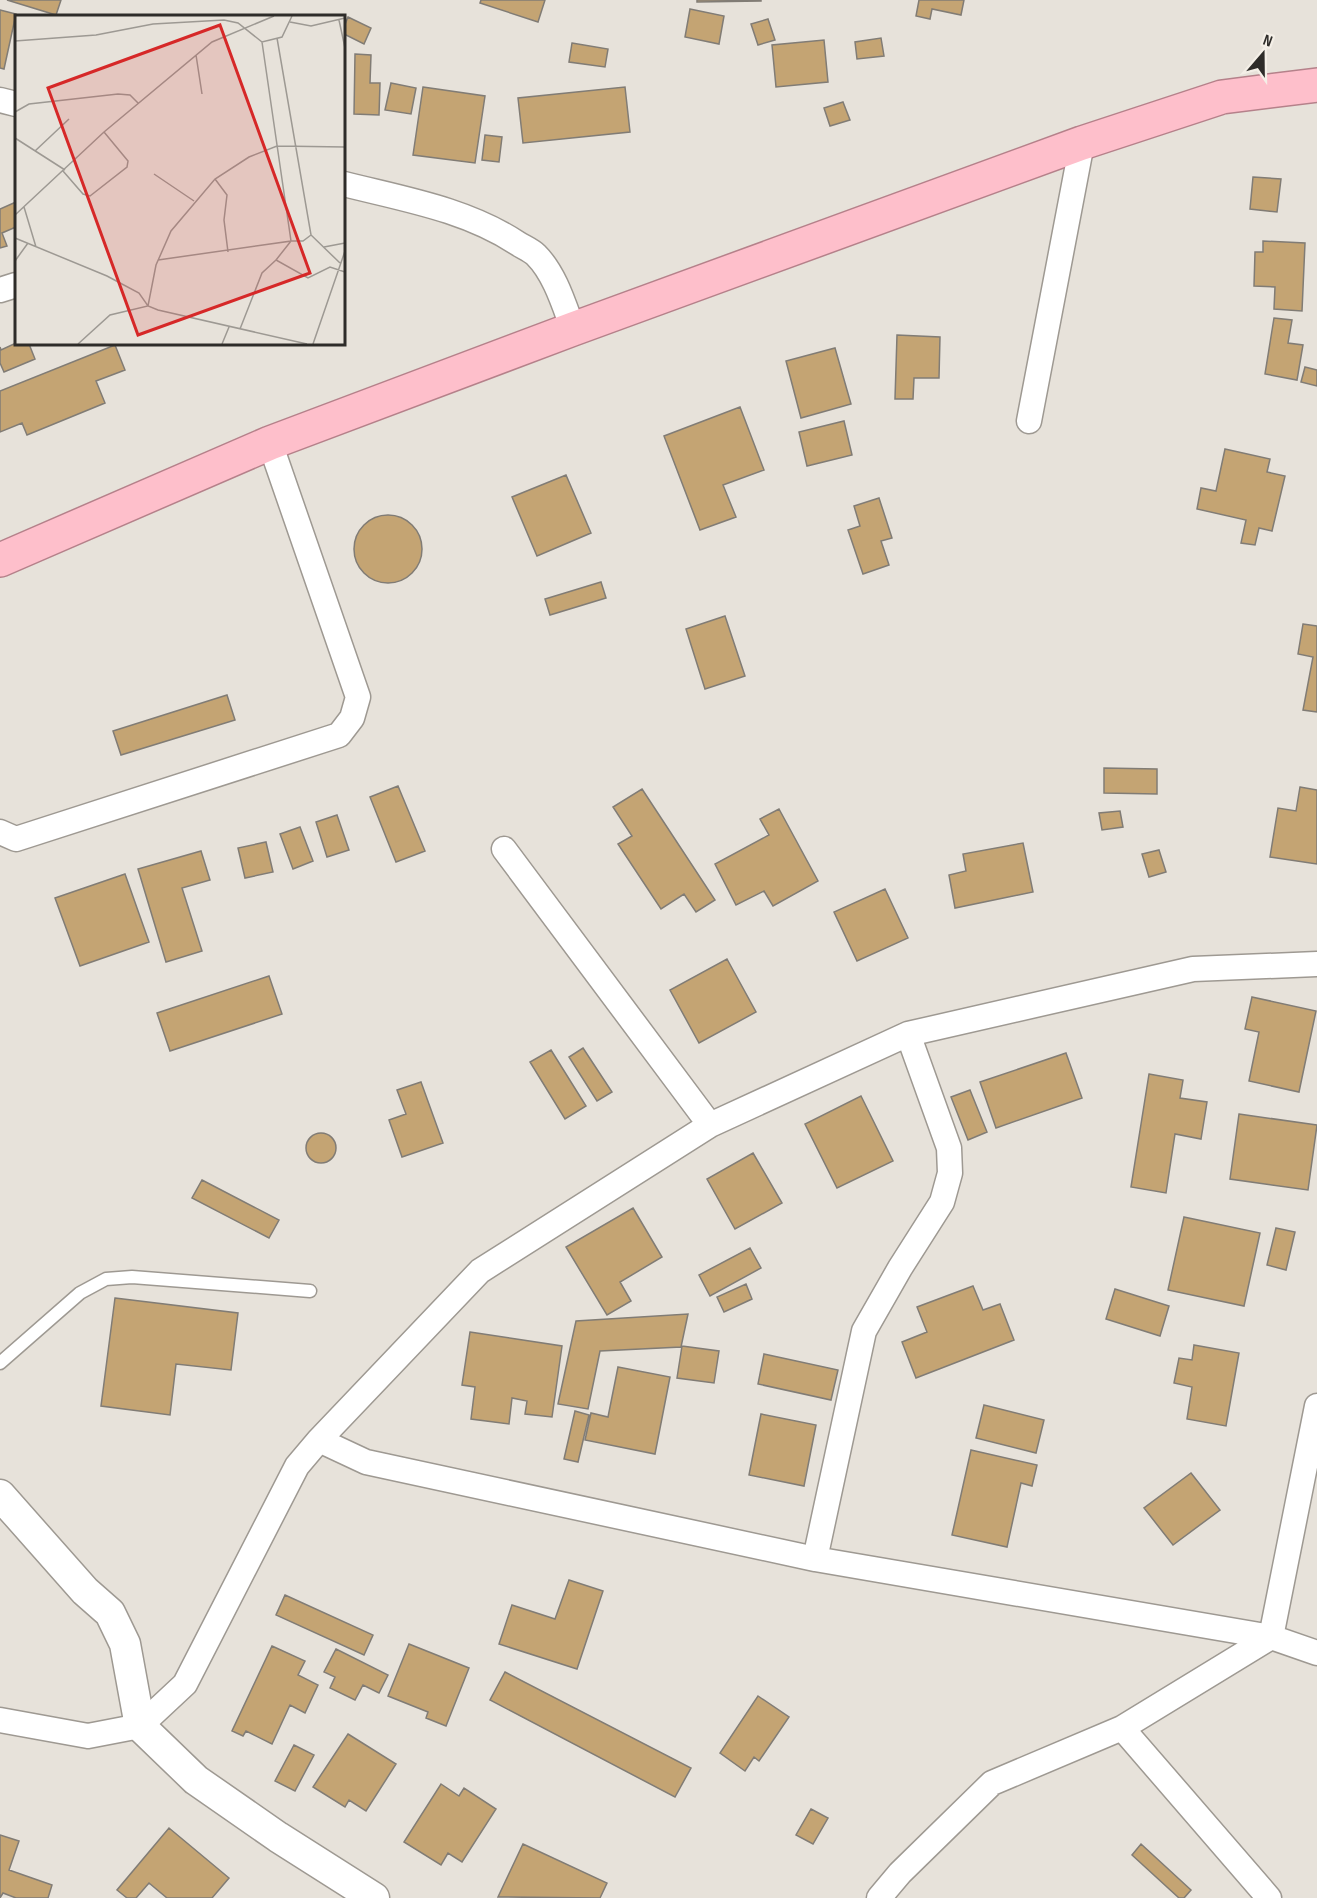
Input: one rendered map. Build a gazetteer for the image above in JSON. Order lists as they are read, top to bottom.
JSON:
{
  "north": "top"
}
